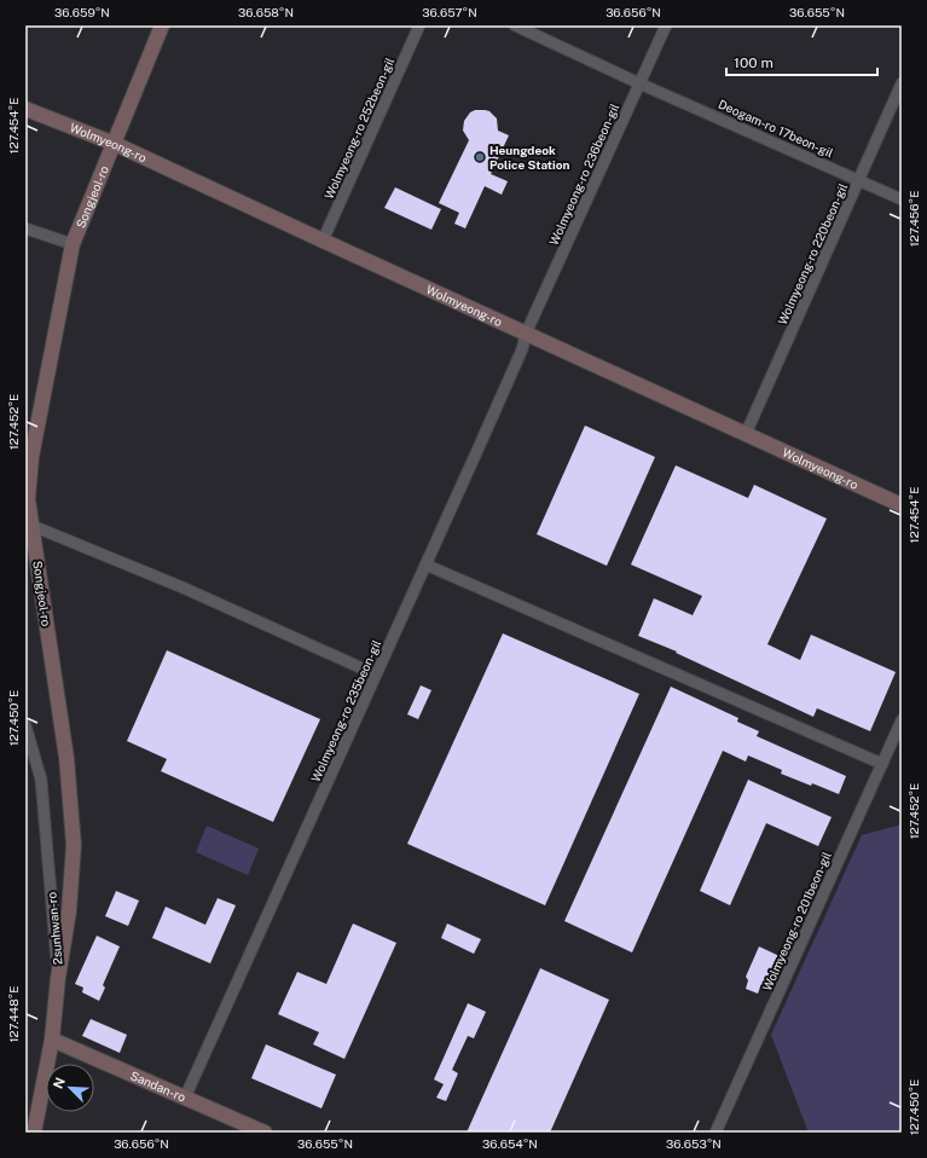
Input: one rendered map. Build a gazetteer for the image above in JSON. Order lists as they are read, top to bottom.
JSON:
{
  "streets": {
    "street": [
      "Wolmyeong-ro 252beon-gil",
      "Deogam-ro 17beon-gil",
      "Wolmyeong-ro",
      "Wolmyeong-ro 236beon-gil",
      "Songjeol-ro",
      "Wolmyeong-ro 220beon-gil",
      "Wolmyeong-ro 235beon-gil",
      "Wolmyeong-ro 201beon-gil",
      "2sunhwan-ro",
      "Sandan-ro"
    ]
  },
  "crossings": [
    ["Wolmyeong-ro 252beon-gil", "Wolmyeong-ro"],
    ["Deogam-ro 17beon-gil", "Wolmyeong-ro 236beon-gil"],
    ["Deogam-ro 17beon-gil", "Wolmyeong-ro 220beon-gil"],
    ["Wolmyeong-ro", "Wolmyeong-ro 236beon-gil"],
    ["Wolmyeong-ro", "Songjeol-ro"],
    ["Wolmyeong-ro", "Wolmyeong-ro 220beon-gil"],
    ["Wolmyeong-ro", "Wolmyeong-ro 235beon-gil"],
    ["Wolmyeong-ro 236beon-gil", "Wolmyeong-ro 235beon-gil"],
    ["Songjeol-ro", "2sunhwan-ro"],
    ["Wolmyeong-ro 235beon-gil", "Sandan-ro"],
    ["2sunhwan-ro", "Sandan-ro"]
  ],
  "places": ["Heungdeok Police Station"],
  "scale_bar": "100 m",
  "north": "top left",
  "coordinates": [
    "36.659°N",
    "36.658°N",
    "36.657°N",
    "36.656°N",
    "36.655°N",
    "127.454°E",
    "127.456°E",
    "127.452°E",
    "127.450°E",
    "127.448°E",
    "36.654°N",
    "36.653°N"
  ]
}
